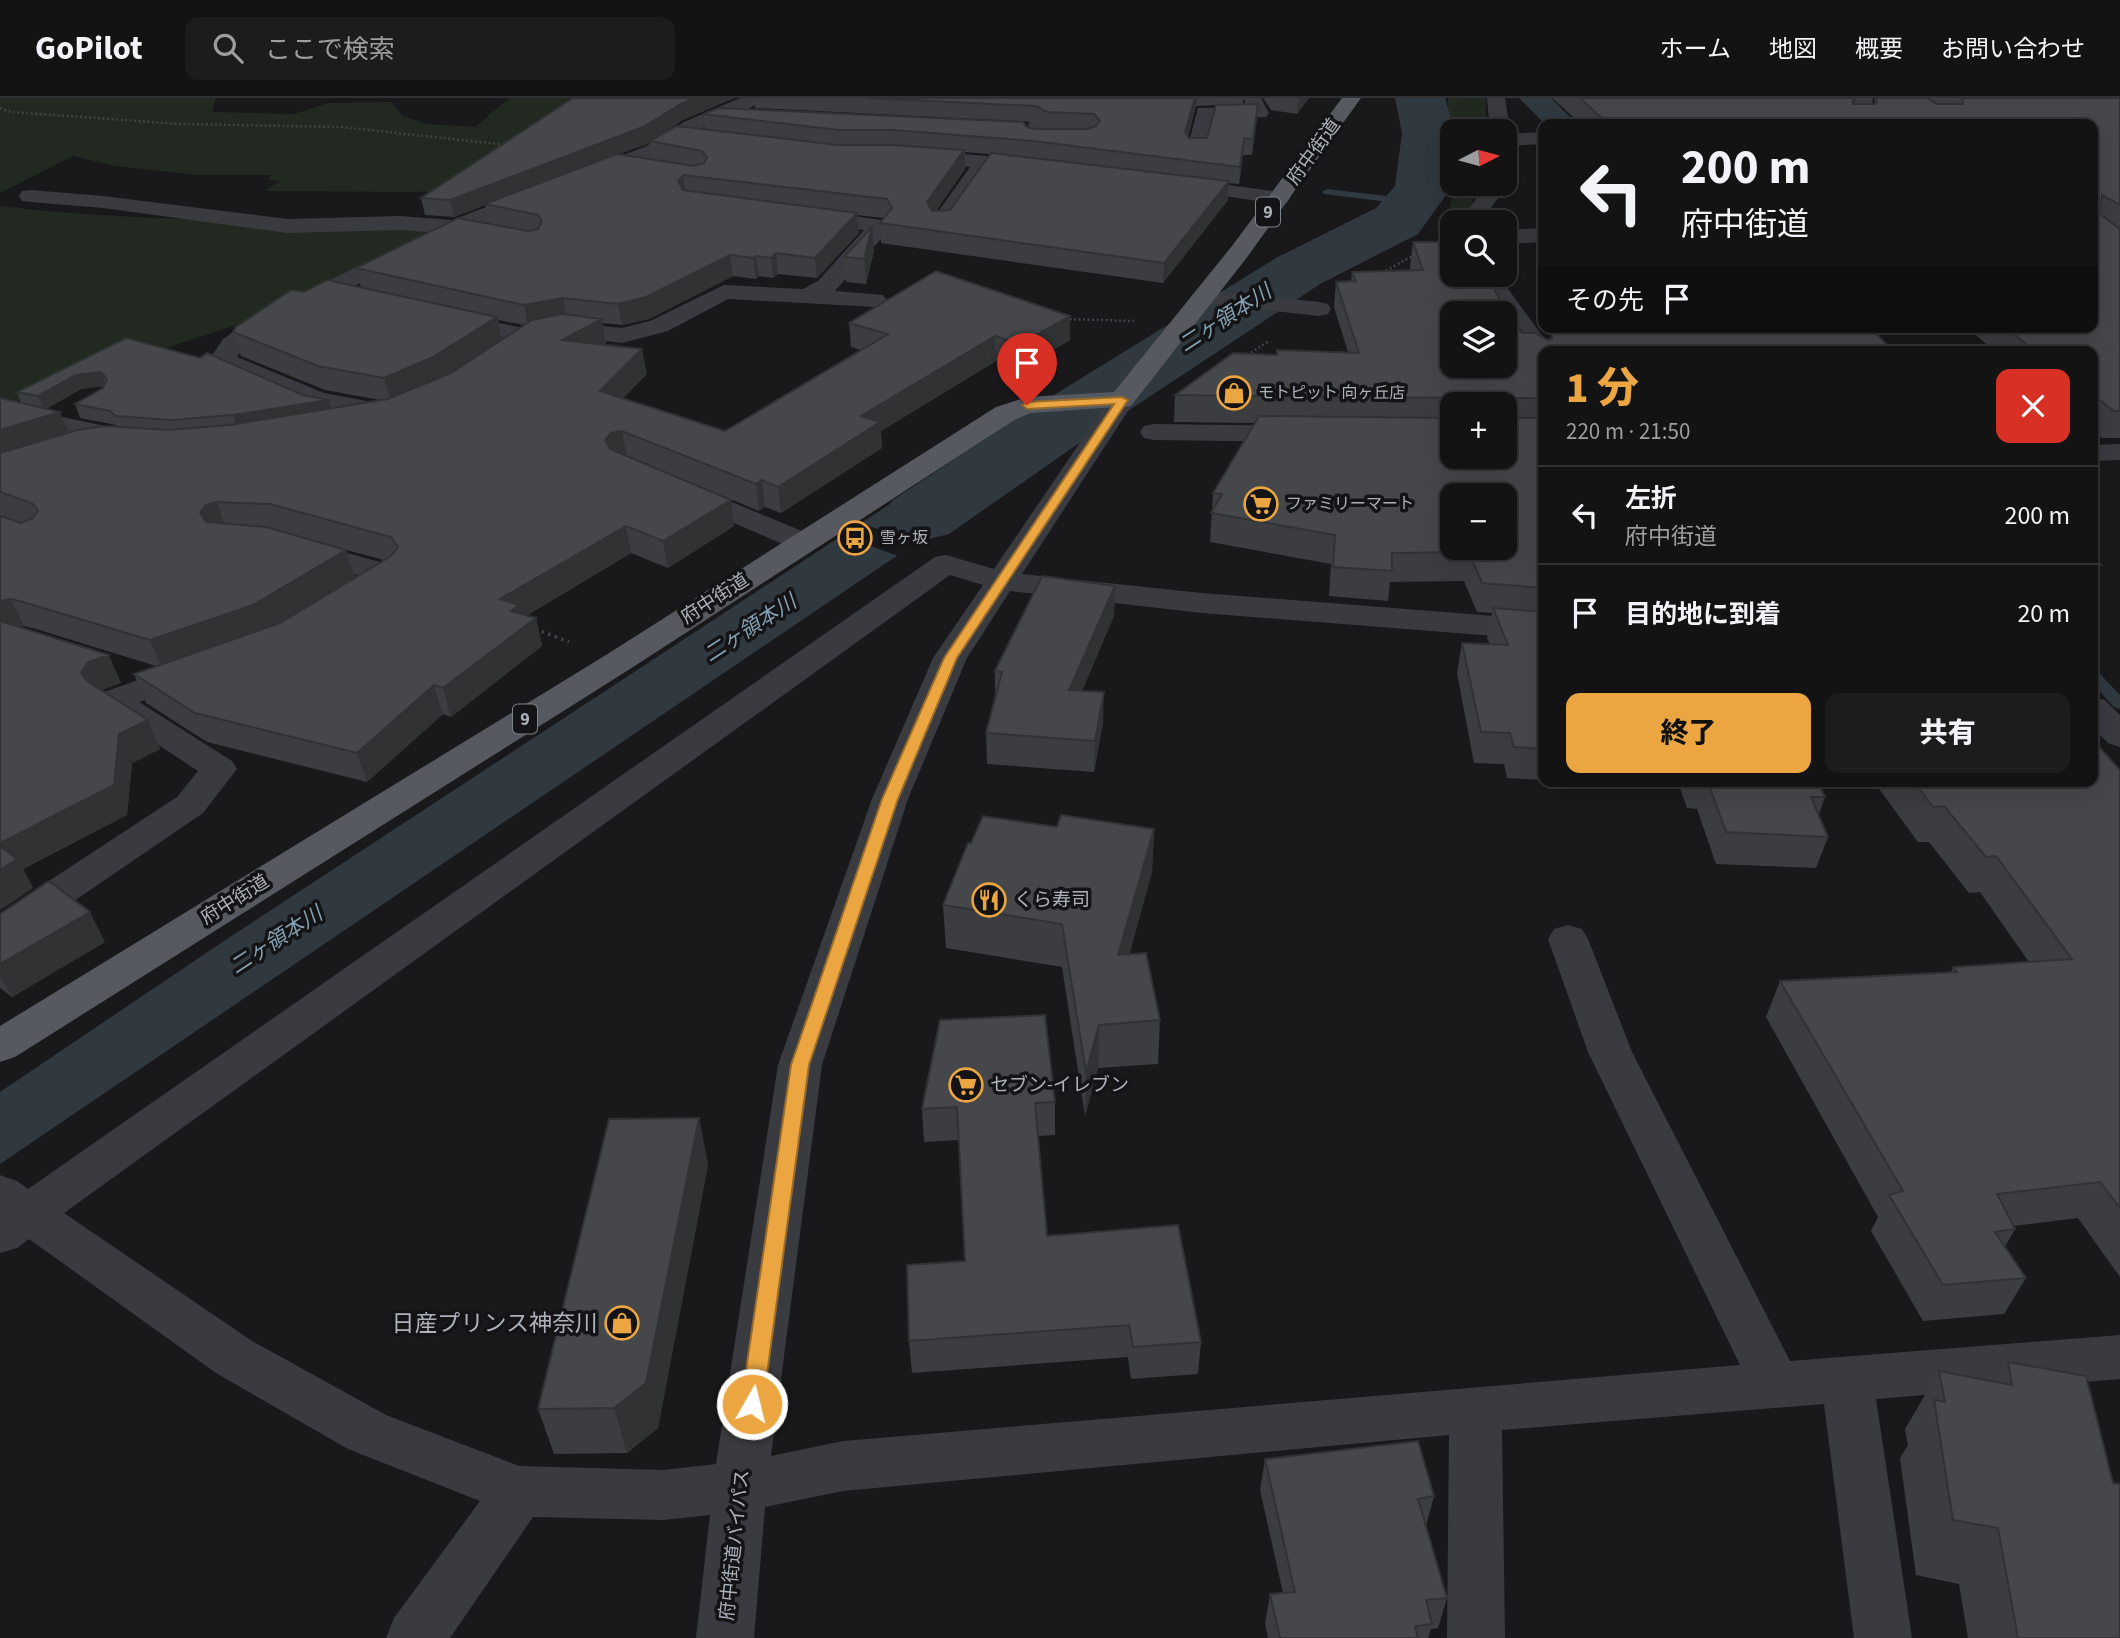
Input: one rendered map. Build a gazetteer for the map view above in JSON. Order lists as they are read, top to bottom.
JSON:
{
  "streets": {
    "main road": ["府中街道", "9"],
    "street": ["府中街道バイパス"]
  },
  "crossings": [
    ["府中街道", "府中街道バイパス"]
  ],
  "water": ["二ヶ領本川"],
  "places": {
    "shop": ["モトピット 向ヶ丘店", "日産プリンス神奈川"],
    "supermarket": ["ファミリーマート", "セブン-イレブン"],
    "bus stop": ["雪ヶ坂"],
    "restaurant": ["くら寿司"]
  },
  "north": "right",
  "page": {
    "header": "GoPilot",
    "search": "ここで検索",
    "nav": [
      "ホーム",
      "地図",
      "概要",
      "お問い合わせ"
    ],
    "map_buttons": ["+", "−"],
    "turn": ["200 m", "府中街道"],
    "then": "その先",
    "heading": ["1 分", "220 m · 21:50"],
    "list": [
      {
        "name": "左折",
        "note": "府中街道",
        "value": "200 m"
      },
      {
        "name": "目的地に到着",
        "value": "20 m"
      }
    ],
    "buttons": ["終了", "共有"]
  }
}
